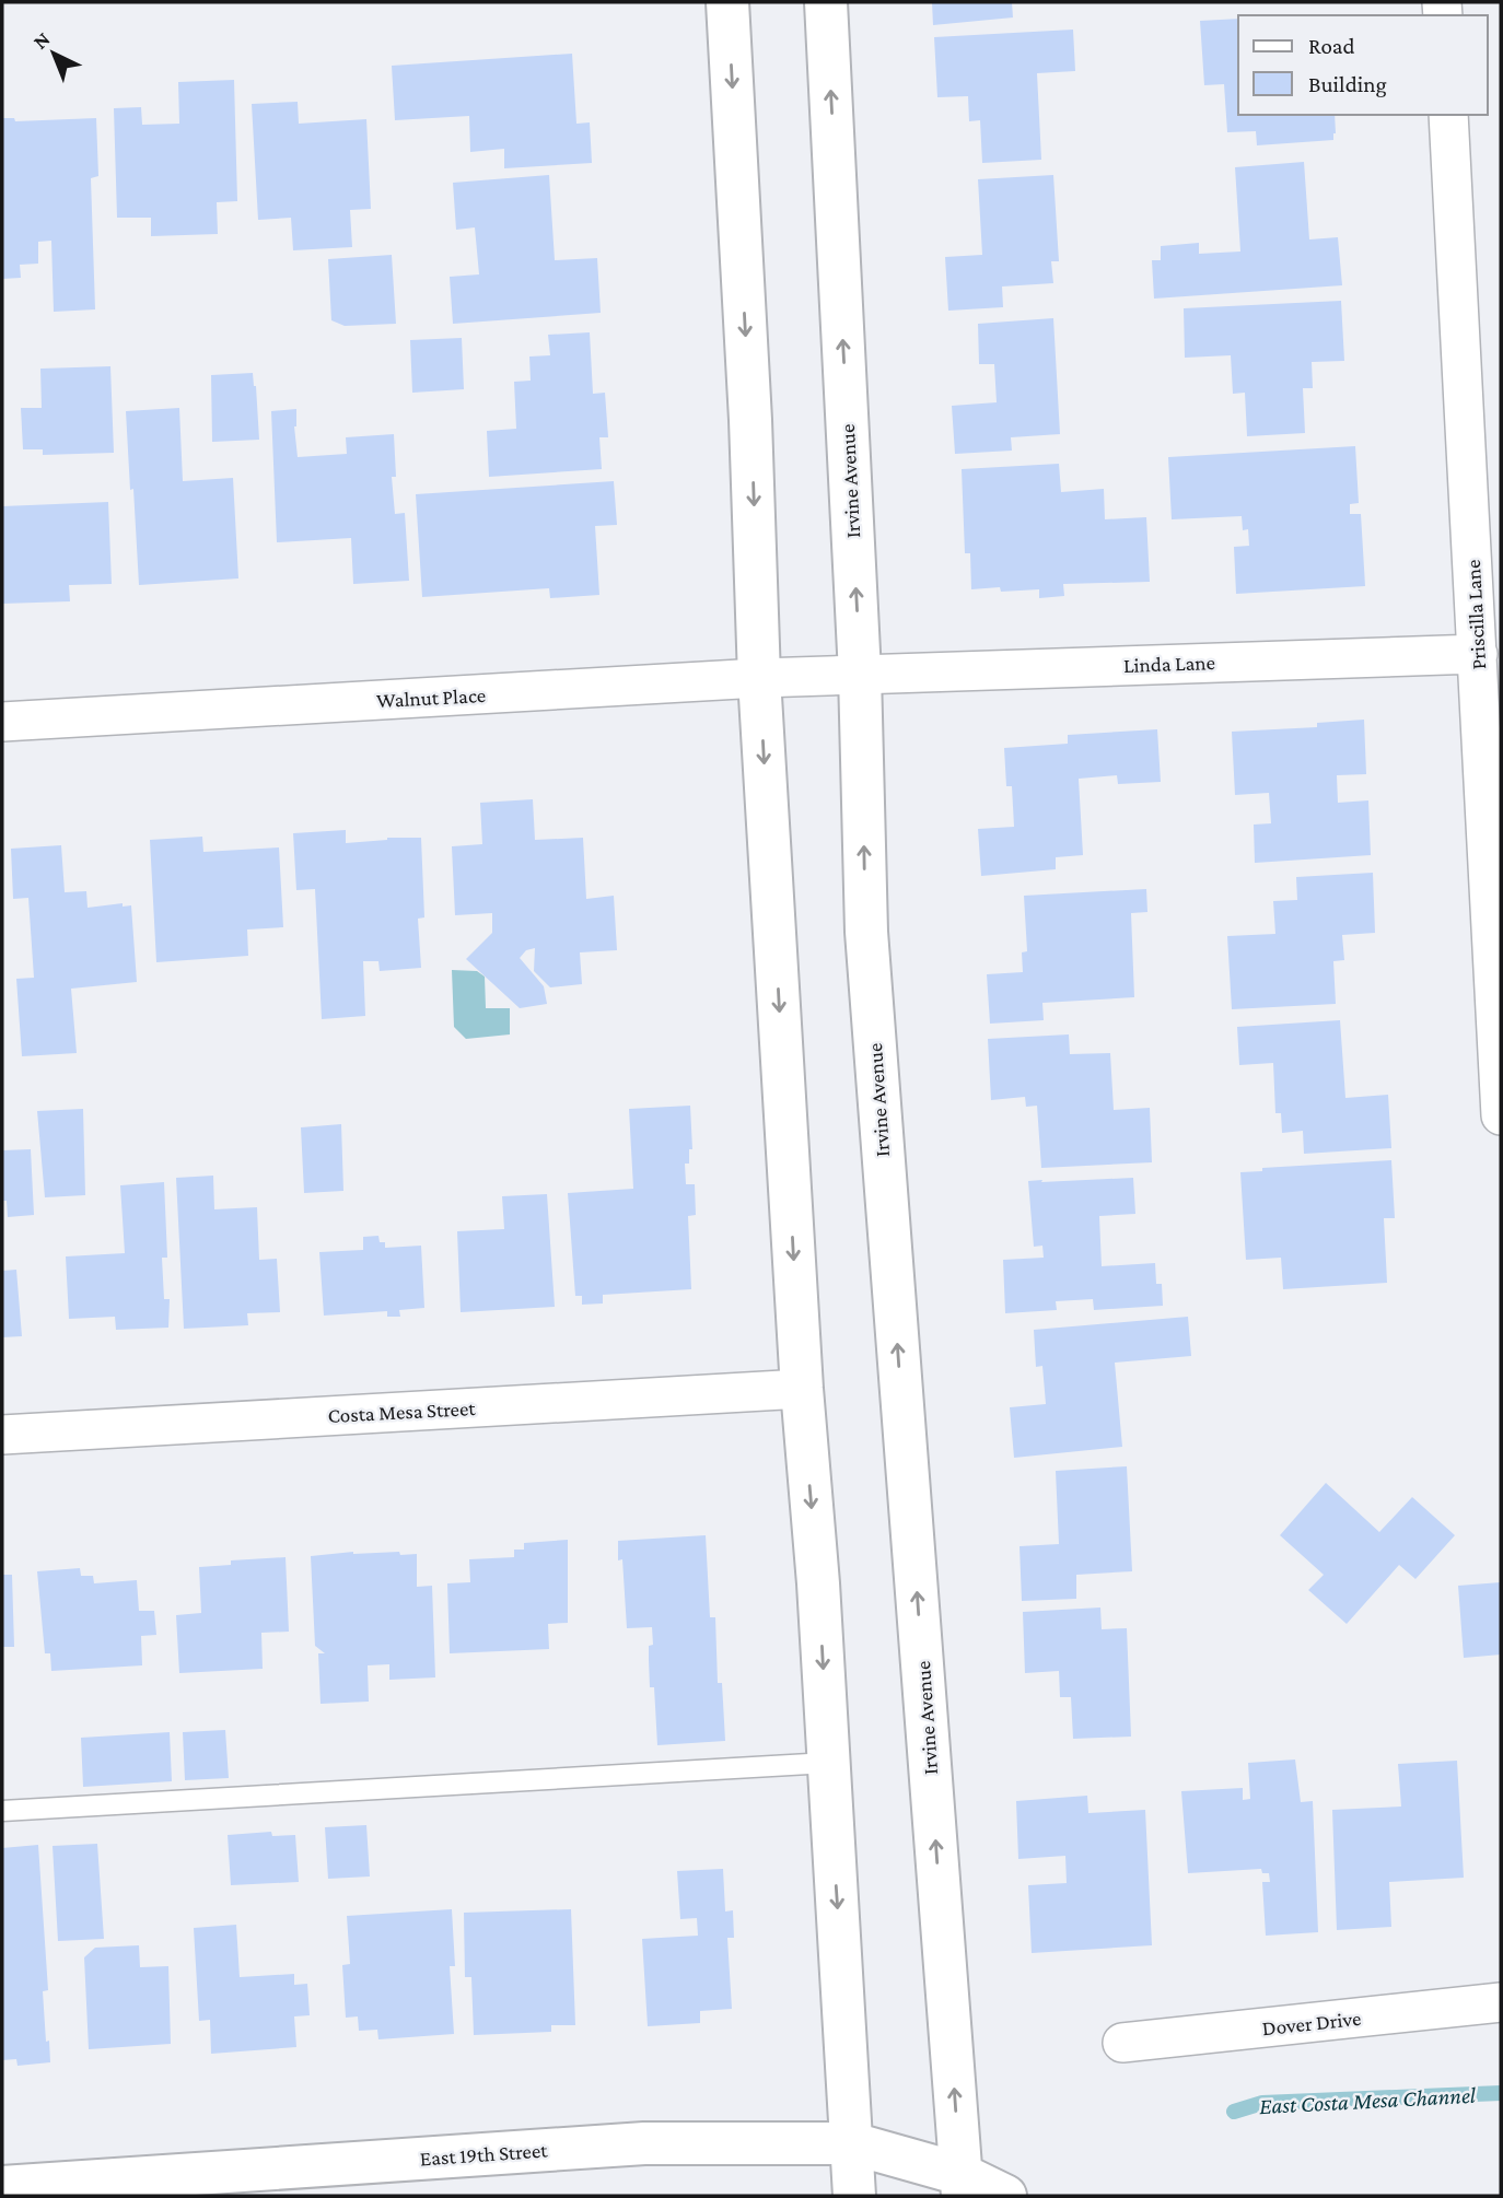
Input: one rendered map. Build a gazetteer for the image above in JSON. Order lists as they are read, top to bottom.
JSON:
{
  "streets": {
    "main road": ["Irvine Avenue", "East 19th Street"],
    "street": [
      "Priscilla Lane",
      "Linda Lane",
      "Walnut Place",
      "Costa Mesa Street",
      "Dover Drive"
    ]
  },
  "crossings": [
    ["Irvine Avenue", "Linda Lane"],
    ["Irvine Avenue", "Walnut Place"],
    ["Irvine Avenue", "East 19th Street"],
    ["Priscilla Lane", "Linda Lane"],
    ["Linda Lane", "Walnut Place"]
  ],
  "water": ["East Costa Mesa Channel"],
  "legend": ["Road", "Building"],
  "north": "top left"
}
